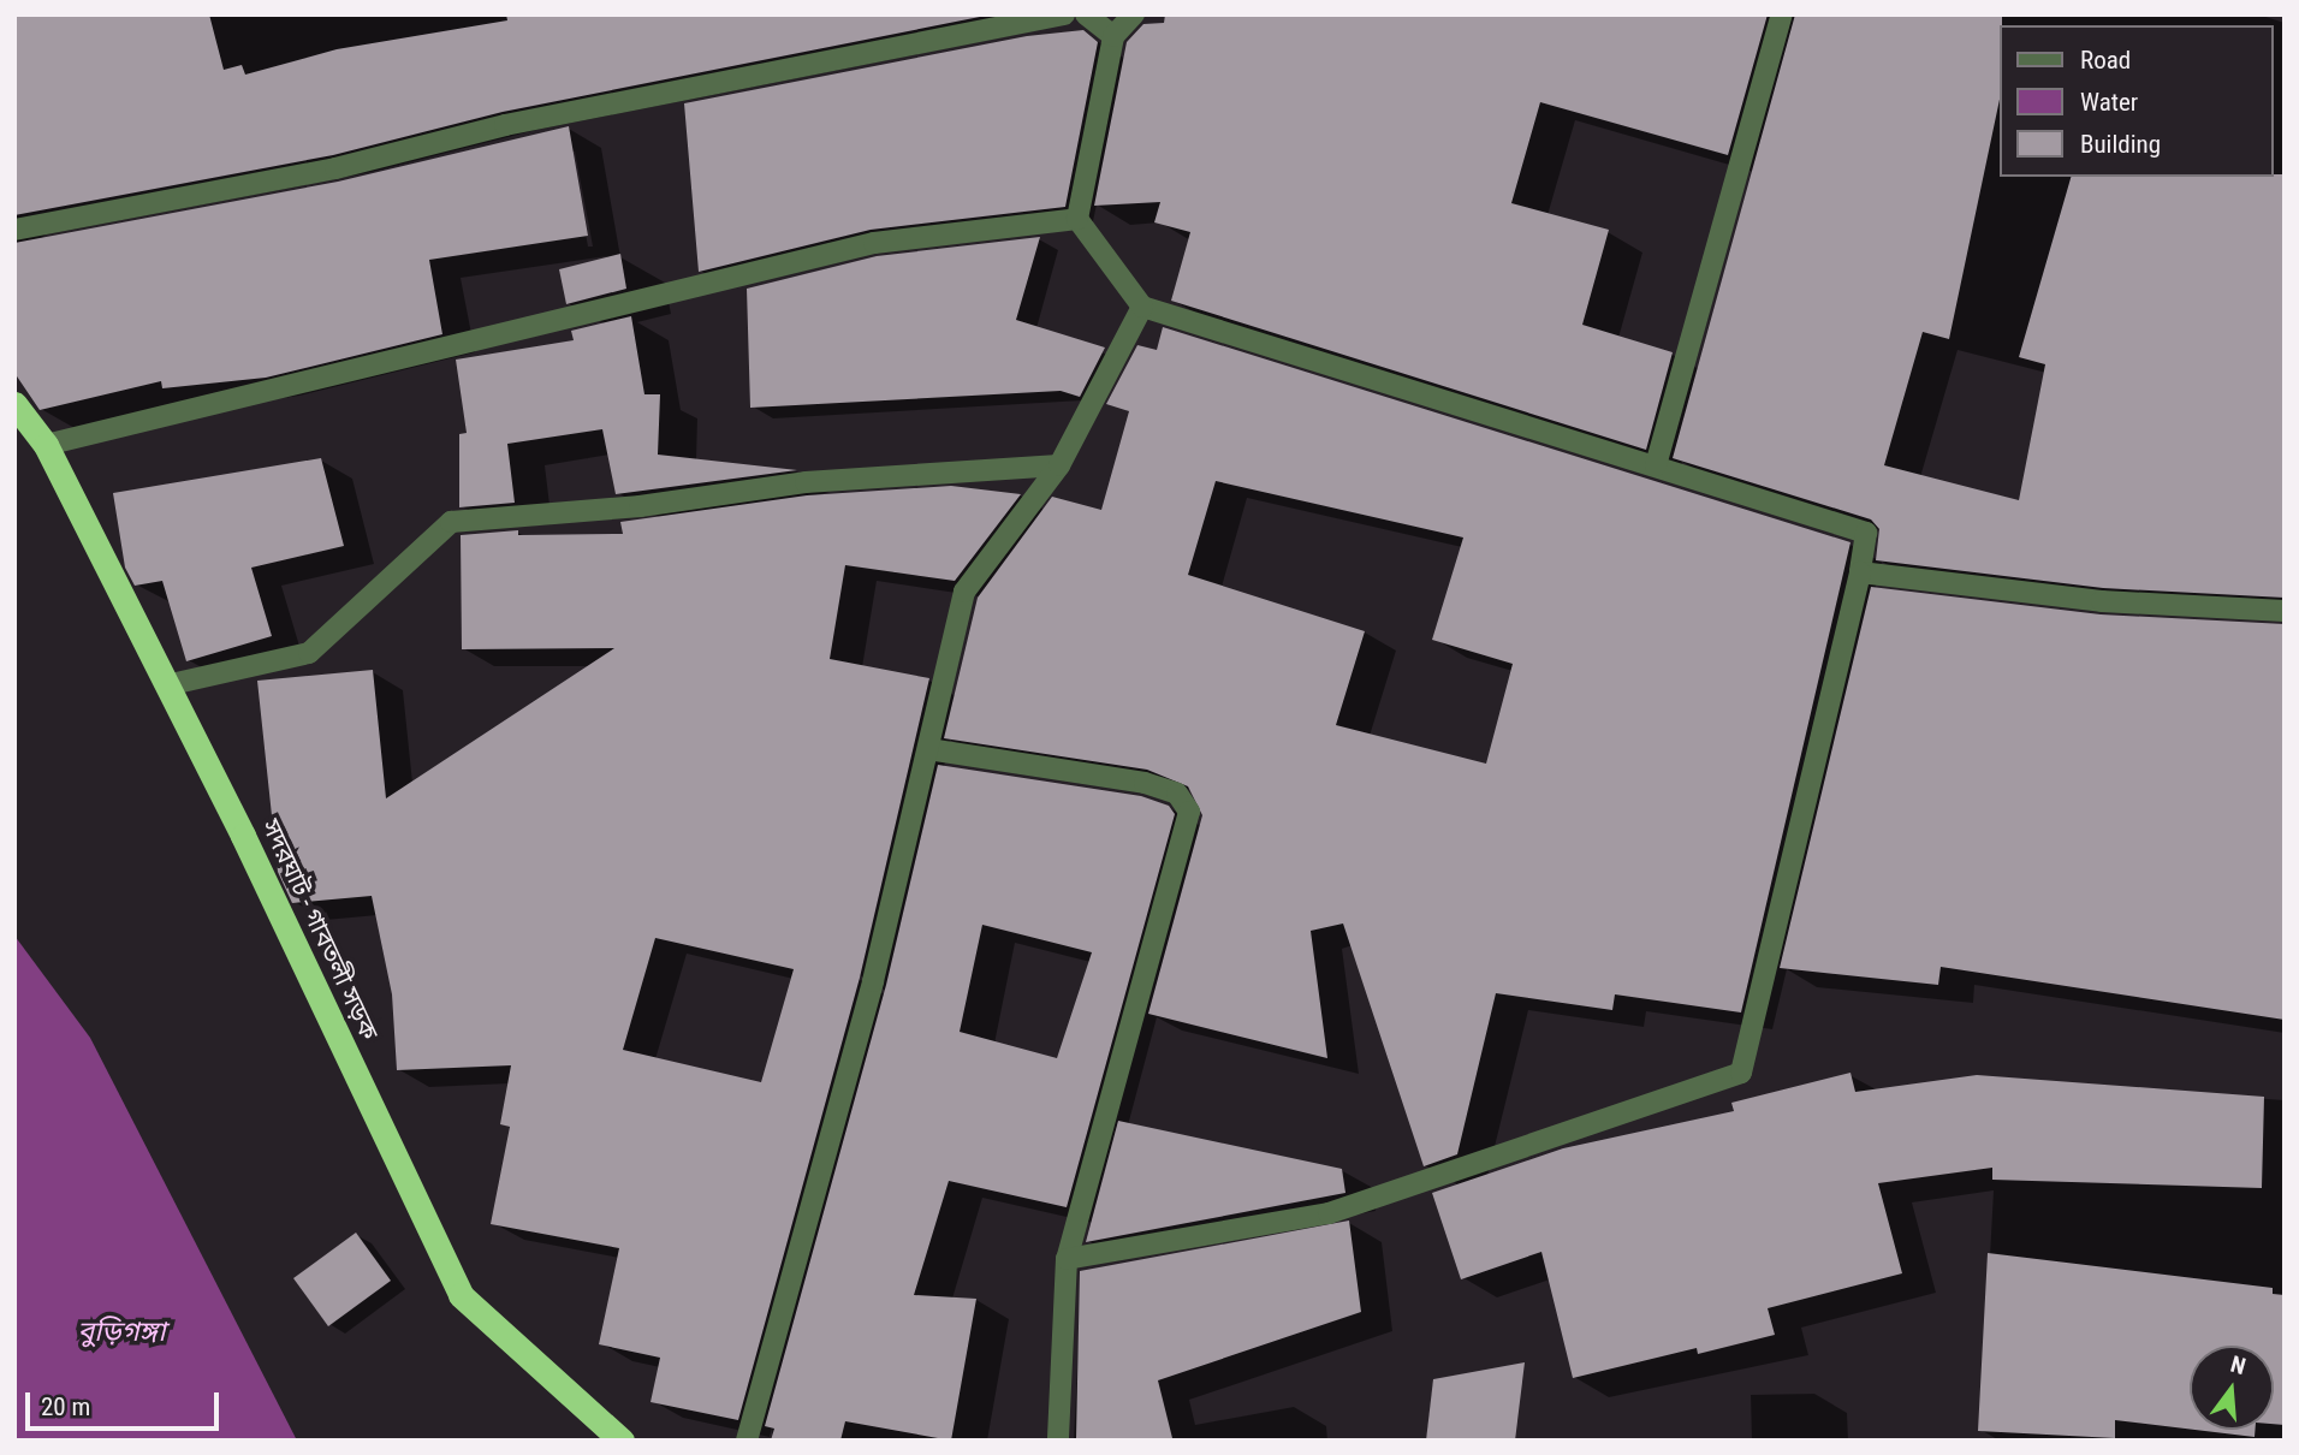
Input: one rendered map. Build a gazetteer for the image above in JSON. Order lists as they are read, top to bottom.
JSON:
{
  "streets": {
    "highway": ["সদরঘাট - গাবতলী সড়ক"]
  },
  "water": ["বুড়িগঙ্গা"],
  "legend": ["Road", "Water", "Building"],
  "scale_bar": "20 m",
  "north": "top"
}
